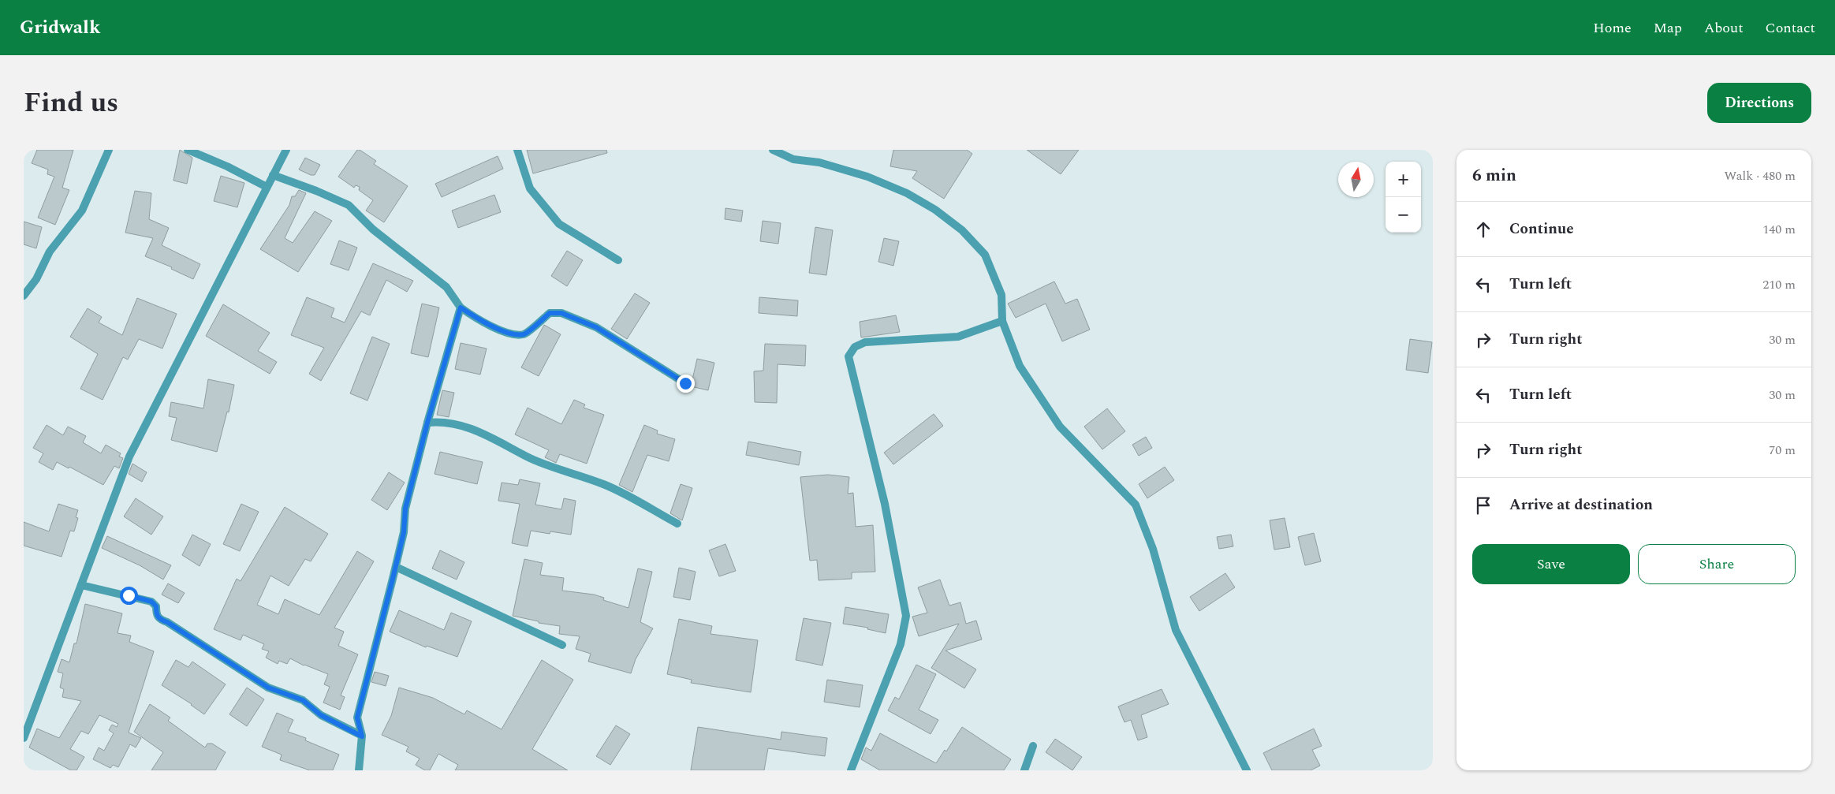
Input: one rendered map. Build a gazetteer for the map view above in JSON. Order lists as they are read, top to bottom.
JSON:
{
  "north": "top",
  "page": {
    "header": "Gridwalk",
    "nav": [
      "Home",
      "Map",
      "About",
      "Contact"
    ],
    "title": "Find us",
    "buttons": [
      "Directions",
      ["Save", "Share"]
    ],
    "heading": ["6 min", "Walk · 480 m"],
    "map_buttons": ["+", "−"],
    "list": [
      ["Continue", "140 m"],
      ["Turn left", "210 m"],
      ["Turn right", "30 m"],
      ["Turn left", "30 m"],
      ["Turn right", "70 m"],
      "Arrive at destination"
    ]
  }
}
